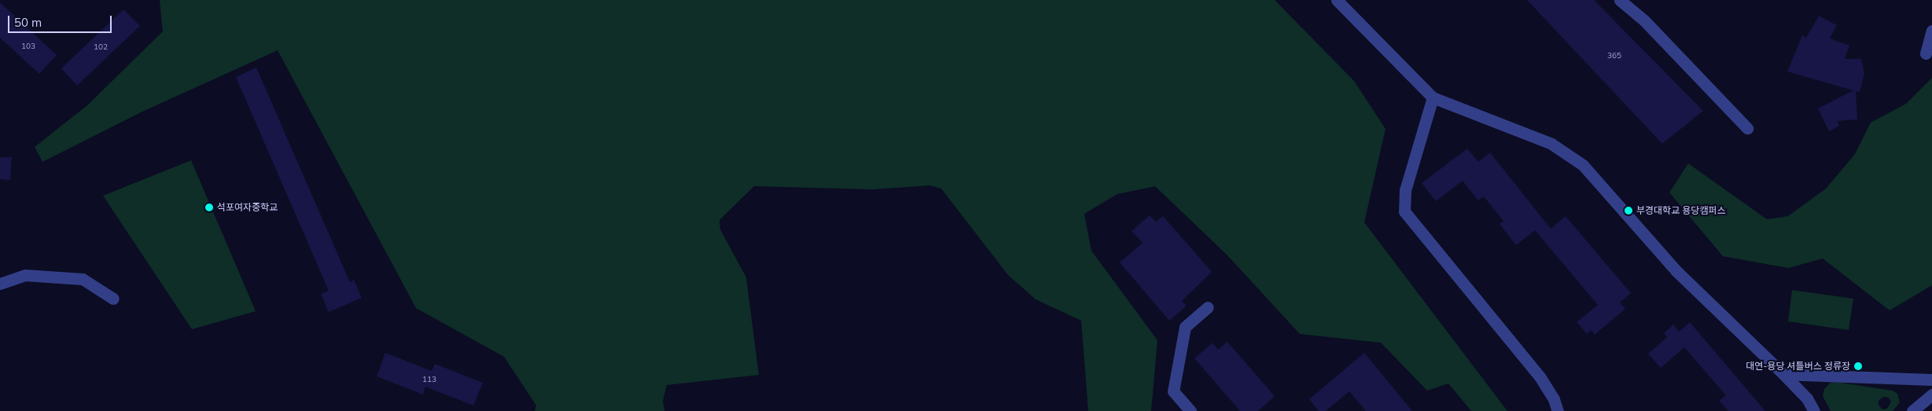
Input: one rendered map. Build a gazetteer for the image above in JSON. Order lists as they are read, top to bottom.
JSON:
{
  "places": ["석포여자중학교", "부경대학교 용당캠퍼스", "대연-용당 셔틀버스 정류장"],
  "house_numbers": [
    "103",
    "102",
    "365",
    "113"
  ],
  "scale_bar": "50 m"
}
